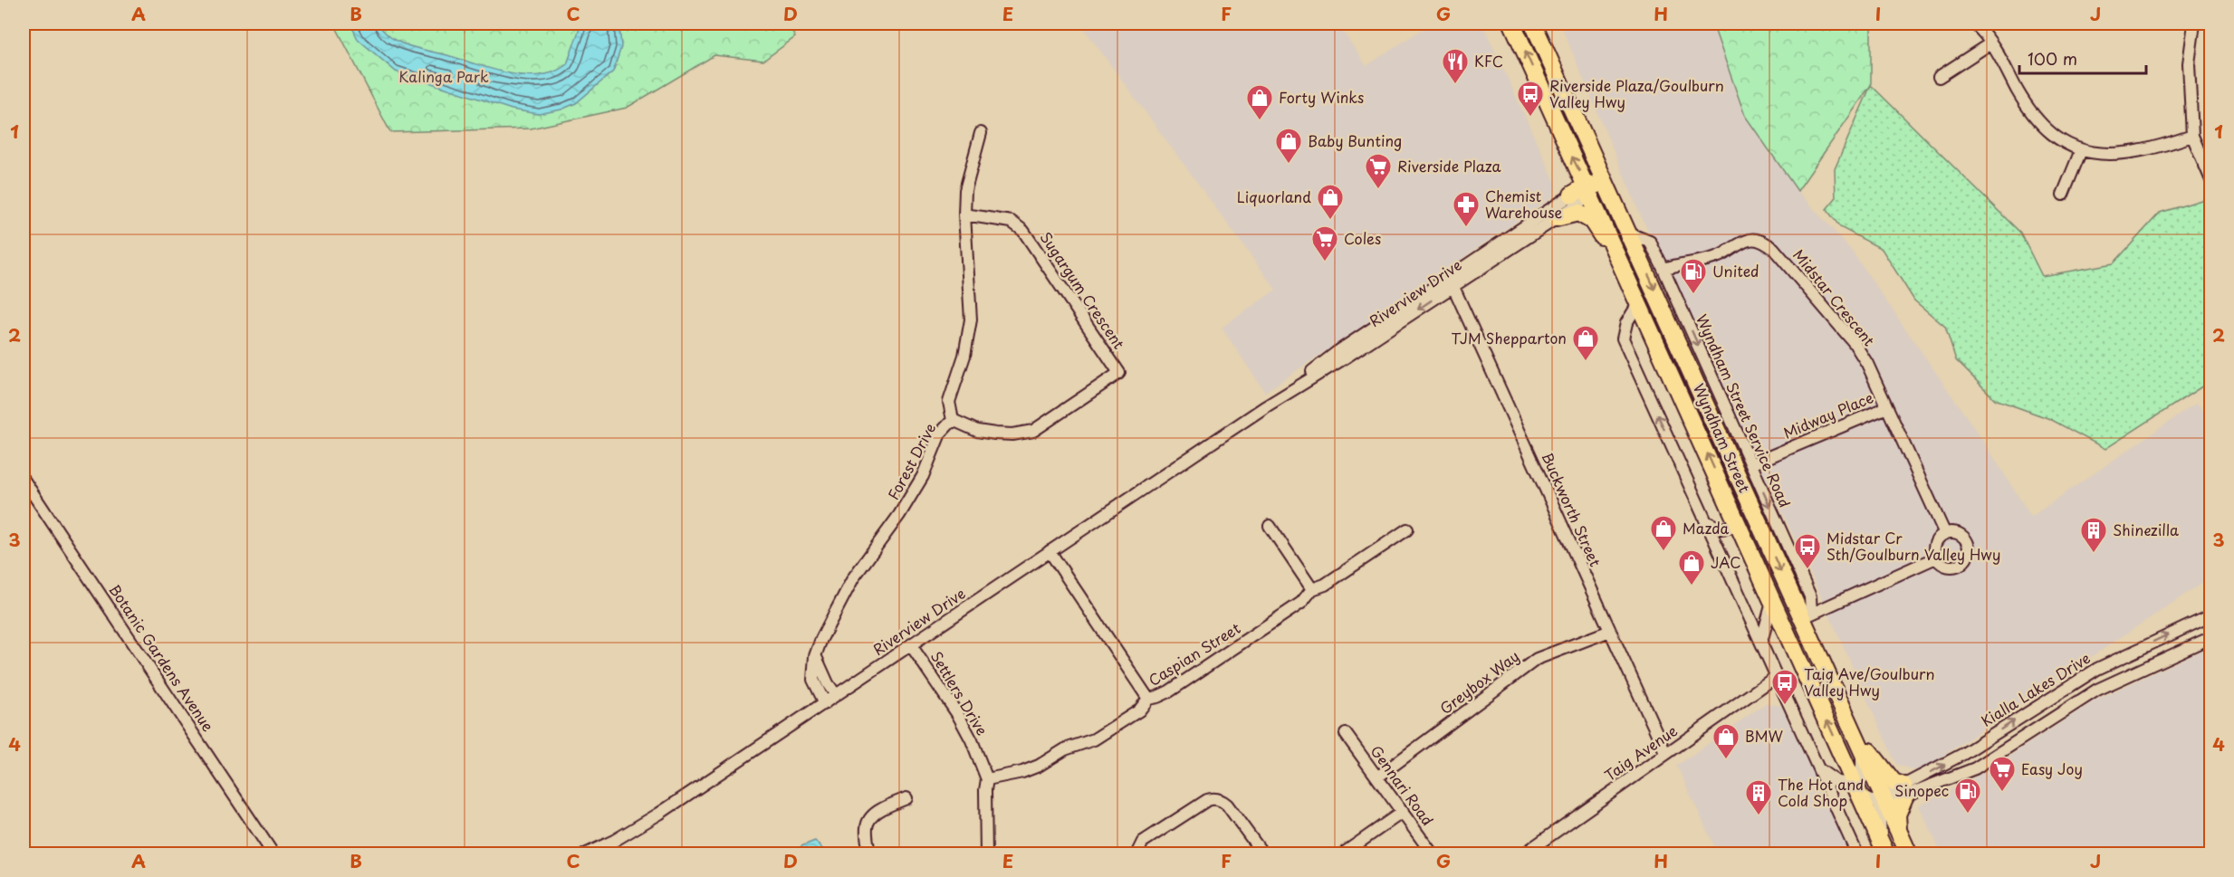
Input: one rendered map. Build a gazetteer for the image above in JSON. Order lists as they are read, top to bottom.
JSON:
{
  "streets": {
    "highway": ["Wyndham Street"],
    "street": [
      "Sugargum Crescent",
      "Riverview Drive",
      "Midstar Crescent",
      "Wyndham Street Service Road",
      "Midway Place",
      "Forest Drive",
      "Buckworth Street",
      "Caspian Street",
      "Botanic Gardens Avenue",
      "Greybox Way",
      "Kialla Lakes Drive",
      "Settlers Drive",
      "Taig Avenue",
      "Gennari Road"
    ]
  },
  "crossings": [
    ["Sugargum Crescent", "Forest Drive"],
    ["Riverview Drive", "Wyndham Street"],
    ["Riverview Drive", "Forest Drive"],
    ["Riverview Drive", "Buckworth Street"],
    ["Riverview Drive", "Settlers Drive"],
    ["Midstar Crescent", "Wyndham Street Service Road"],
    ["Midstar Crescent", "Midway Place"],
    ["Wyndham Street Service Road", "Midway Place"],
    ["Wyndham Street Service Road", "Wyndham Street"],
    ["Wyndham Street", "Kialla Lakes Drive"],
    ["Buckworth Street", "Greybox Way"],
    ["Buckworth Street", "Taig Avenue"],
    ["Caspian Street", "Settlers Drive"],
    ["Greybox Way", "Gennari Road"]
  ],
  "parks": ["Kalinga Park"],
  "places": {
    "restaurant": ["KFC"],
    "bus stop": ["Riverside Plaza/Goulburn Valley Hwy", "Midstar Cr Sth/Goulburn Valley Hwy", "Taig Ave/Goulburn Valley Hwy"],
    "shop": [
      "Forty Winks",
      "Baby Bunting",
      "Liquorland",
      "TJM Shepparton",
      "Mazda",
      "JAC",
      "BMW"
    ],
    "supermarket": ["Riverside Plaza", "Coles", "Easy Joy"],
    "pharmacy": ["Chemist Warehouse"],
    "fuel station": ["United", "Sinopec"],
    "building": ["Shinezilla", "The Hot and Cold Shop"]
  },
  "scale_bar": "100 m",
  "grid": {
    "columns": [
      "A",
      "B",
      "C",
      "D",
      "E",
      "F",
      "G",
      "H",
      "I",
      "J"
    ],
    "rows": [
      "1",
      "2",
      "3",
      "4"
    ]
  }
}
